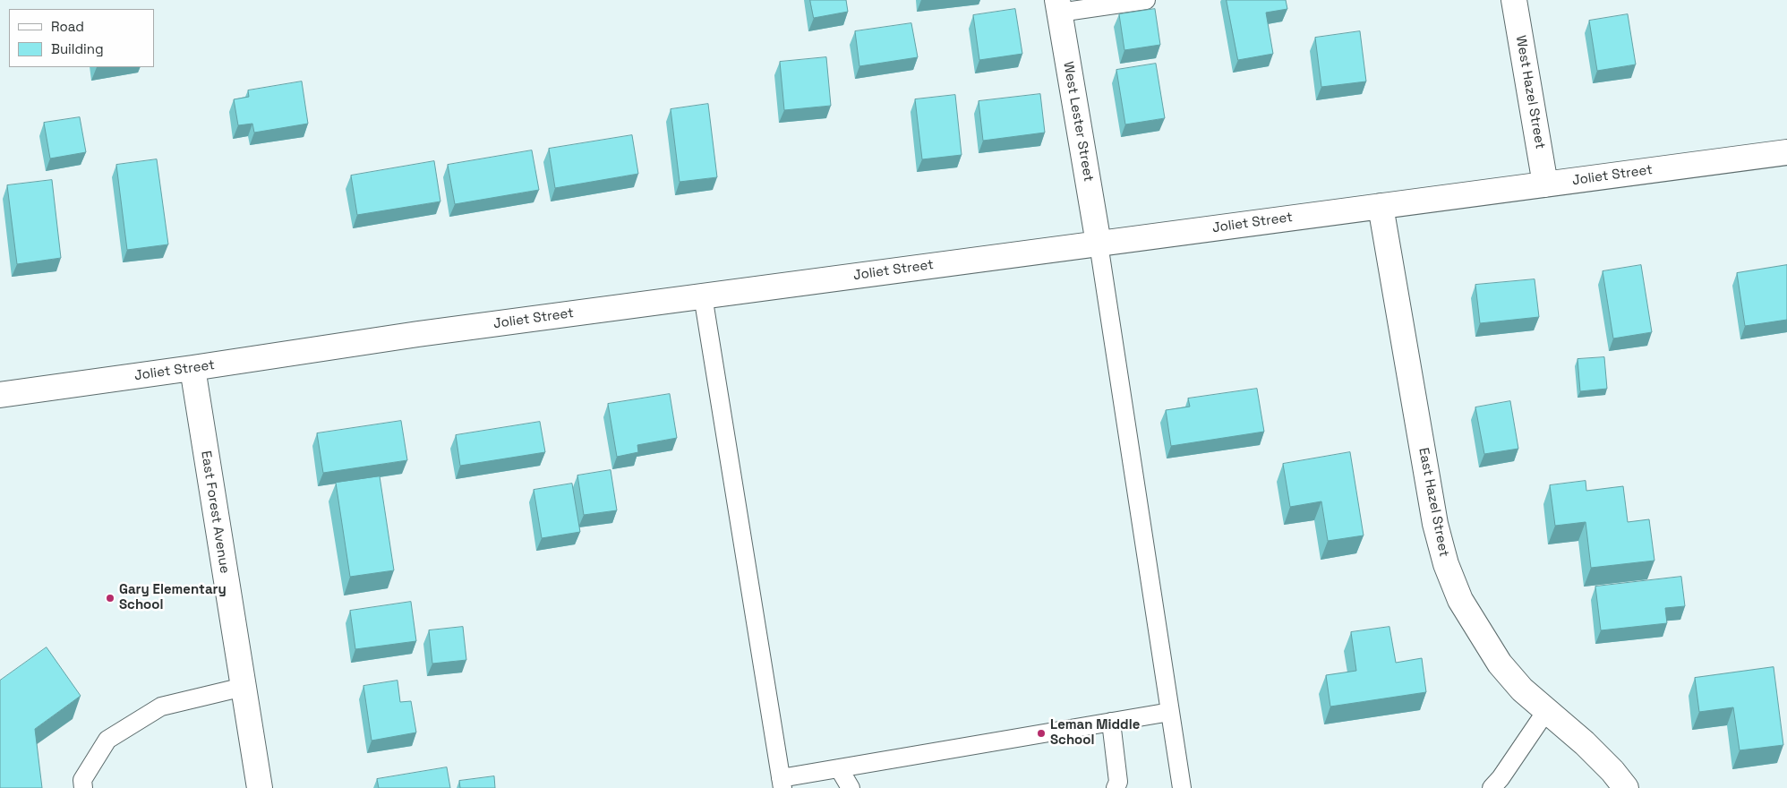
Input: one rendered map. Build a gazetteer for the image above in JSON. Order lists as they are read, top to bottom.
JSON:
{
  "streets": {
    "street": [
      "West Hazel Street",
      "West Lester Street",
      "Joliet Street",
      "East Hazel Street",
      "East Forest Avenue"
    ]
  },
  "crossings": [
    ["West Hazel Street", "Joliet Street"],
    ["West Lester Street", "Joliet Street"],
    ["Joliet Street", "East Hazel Street"],
    ["Joliet Street", "East Forest Avenue"]
  ],
  "places": ["Gary Elementary School", "Leman Middle School"],
  "legend": ["Road", "Building"]
}
